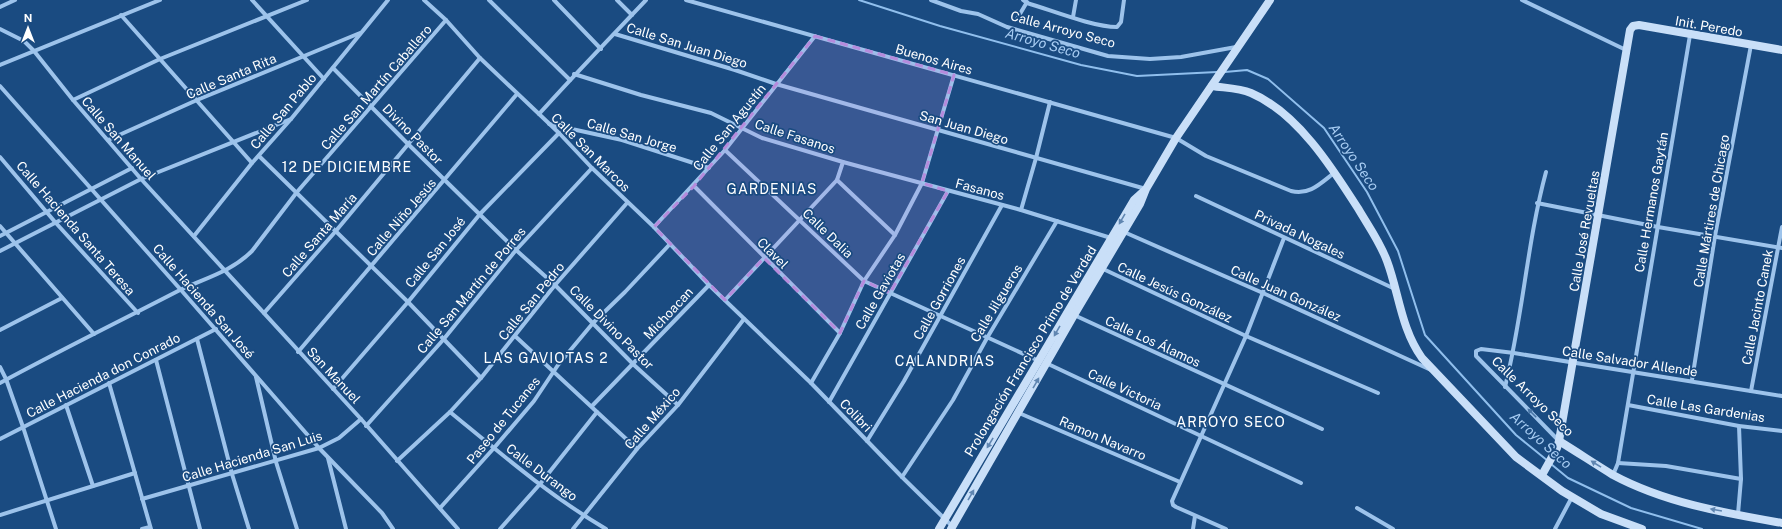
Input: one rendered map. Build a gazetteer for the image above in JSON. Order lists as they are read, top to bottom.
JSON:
{
  "streets": {
    "street": [
      "Init. Peredo",
      "Calle Arroyo Seco",
      "Calle San Juan Diego",
      "Buenos Aires",
      "Calle Santa Rita",
      "Calle San Martín Caballero",
      "Calle San Pablo",
      "Calle San Agustín",
      "San Juan Diego",
      "Divino Pastor",
      "Calle San Jorge",
      "Calle Fasanos",
      "Calle San Manuel",
      "Calle San Marcos",
      "Fasanos",
      "Calle Hermanos Gaytán",
      "Calle Mártires de Chicago",
      "Calle Niño Jesús",
      "Calle Hacienda Santa Teresa",
      "Calle José Revueltas",
      "Calle Dalia",
      "Privada Nogales",
      "Calle Santa María",
      "Calle San José",
      "Clavel",
      "Calle San Martín de Porres",
      "Calle Gaviotas",
      "Calle Jesús González",
      "Calle Juan González",
      "Calle Gorriones",
      "Calle Hacienda San José",
      "Calle San Pedro",
      "Calle Jilgueros",
      "Calle Jacinto Canek",
      "Michoacan",
      "Calle Divino Pastor",
      "Calle Los Álamos",
      "Prolongación Francisco Primo de Verdad",
      "Calle Salvador Allende",
      "Calle Hacienda don Conrado",
      "San Manuel",
      "Calle Victoria",
      "Calle Las Gardenias",
      "Colibri",
      "Calle México",
      "Paseo de Tucanes",
      "Ramon Navarro",
      "Calle Hacienda San Luis",
      "Calle Durango"
    ]
  },
  "crossings": [
    ["Init. Peredo", "Calle Hermanos Gaytán"],
    ["Init. Peredo", "Calle Mártires de Chicago"],
    ["Init. Peredo", "Calle José Revueltas"],
    ["Calle Arroyo Seco", "Calle Hermanos Gaytán"],
    ["Calle Arroyo Seco", "Calle José Revueltas"],
    ["Calle Arroyo Seco", "Prolongación Francisco Primo de Verdad"],
    ["Calle Arroyo Seco", "Calle Salvador Allende"],
    ["Calle San Juan Diego", "Calle San Agustín"],
    ["Calle San Juan Diego", "San Juan Diego"],
    ["Buenos Aires", "Calle San Agustín"],
    ["Buenos Aires", "Prolongación Francisco Primo de Verdad"],
    ["Calle Santa Rita", "Calle San Pablo"],
    ["Calle Santa Rita", "Calle San Manuel"],
    ["Calle San Martín Caballero", "Divino Pastor"],
    ["Calle San Martín Caballero", "Calle San Marcos"],
    ["Calle San Martín Caballero", "Calle Hacienda Santa Teresa"],
    ["Calle San Martín Caballero", "Calle Hacienda San José"],
    ["Calle San Martín Caballero", "San Manuel"],
    ["Calle San Pablo", "Divino Pastor"],
    ["Calle San Pablo", "Calle San Manuel"],
    ["Calle San Pablo", "San Manuel"],
    ["Calle San Agustín", "San Juan Diego"],
    ["Calle San Agustín", "Calle San Jorge"],
    ["Calle San Agustín", "Calle Fasanos"],
    ["Calle San Agustín", "Calle San Marcos"],
    ["Calle San Agustín", "Calle Dalia"],
    ["Calle San Agustín", "Clavel"],
    ["San Juan Diego", "Prolongación Francisco Primo de Verdad"],
    ["Divino Pastor", "Calle Niño Jesús"],
    ["Divino Pastor", "Calle Santa María"],
    ["Divino Pastor", "Calle Divino Pastor"],
    ["Calle San Jorge", "Calle San Marcos"],
    ["Calle Fasanos", "Fasanos"],
    ["Calle San Manuel", "San Manuel"],
    ["Calle San Marcos", "Calle Niño Jesús"],
    ["Calle San Marcos", "Calle Santa María"],
    ["Calle San Marcos", "Calle San José"],
    ["Calle San Marcos", "Calle San Martín de Porres"],
    ["Calle San Marcos", "Calle San Pedro"],
    ["Calle San Marcos", "Michoacan"],
    ["Calle San Marcos", "Colibri"],
    ["Calle San Marcos", "Calle México"],
    ["Calle San Marcos", "Paseo de Tucanes"],
    ["Fasanos", "Calle Gaviotas"],
    ["Fasanos", "Calle Gorriones"],
    ["Fasanos", "Calle Jilgueros"],
    ["Fasanos", "Prolongación Francisco Primo de Verdad"],
    ["Calle Hermanos Gaytán", "Calle Salvador Allende"],
    ["Calle Hermanos Gaytán", "Calle Las Gardenias"],
    ["Calle Mártires de Chicago", "Calle Salvador Allende"],
    ["Calle Niño Jesús", "Calle Divino Pastor"],
    ["Calle Niño Jesús", "San Manuel"],
    ["Calle José Revueltas", "Calle Salvador Allende"],
    ["Calle Dalia", "Calle Victoria"],
    ["Calle Santa María", "San Manuel"],
    ["Calle San José", "Calle Divino Pastor"],
    ["Calle San José", "San Manuel"],
    ["Calle San Martín de Porres", "Calle Divino Pastor"],
    ["Calle San Martín de Porres", "San Manuel"],
    ["Calle Gaviotas", "Calle Victoria"],
    ["Calle Gaviotas", "Colibri"],
    ["Calle Jesús González", "Prolongación Francisco Primo de Verdad"],
    ["Calle Juan González", "Prolongación Francisco Primo de Verdad"],
    ["Calle Gorriones", "Calle Victoria"],
    ["Calle Gorriones", "Colibri"],
    ["Calle Hacienda San José", "Calle Hacienda don Conrado"],
    ["Calle Hacienda San José", "Calle Hacienda San Luis"],
    ["Calle San Pedro", "Calle Divino Pastor"],
    ["Calle San Pedro", "San Manuel"],
    ["Calle San Pedro", "Calle Durango"],
    ["Calle Jilgueros", "Calle Victoria"],
    ["Calle Jilgueros", "Colibri"],
    ["Calle Jacinto Canek", "Calle Salvador Allende"],
    ["Michoacan", "Calle Divino Pastor"],
    ["Calle Divino Pastor", "Calle México"],
    ["Calle Divino Pastor", "Paseo de Tucanes"],
    ["Calle Los Álamos", "Prolongación Francisco Primo de Verdad"],
    ["Prolongación Francisco Primo de Verdad", "Calle Victoria"],
    ["Prolongación Francisco Primo de Verdad", "Colibri"],
    ["Prolongación Francisco Primo de Verdad", "Ramon Navarro"],
    ["San Manuel", "Paseo de Tucanes"],
    ["San Manuel", "Calle Hacienda San Luis"],
    ["Colibri", "Calle México"],
    ["Calle México", "Calle Durango"],
    ["Paseo de Tucanes", "Calle Durango"]
  ],
  "districts": [
    "12 DE DICIEMBRE",
    "GARDENIAS",
    "LAS GAVIOTAS 2",
    "CALANDRIAS",
    "ARROYO SECO"
  ],
  "water": ["Arroyo Seco"],
  "north": "top"
}
